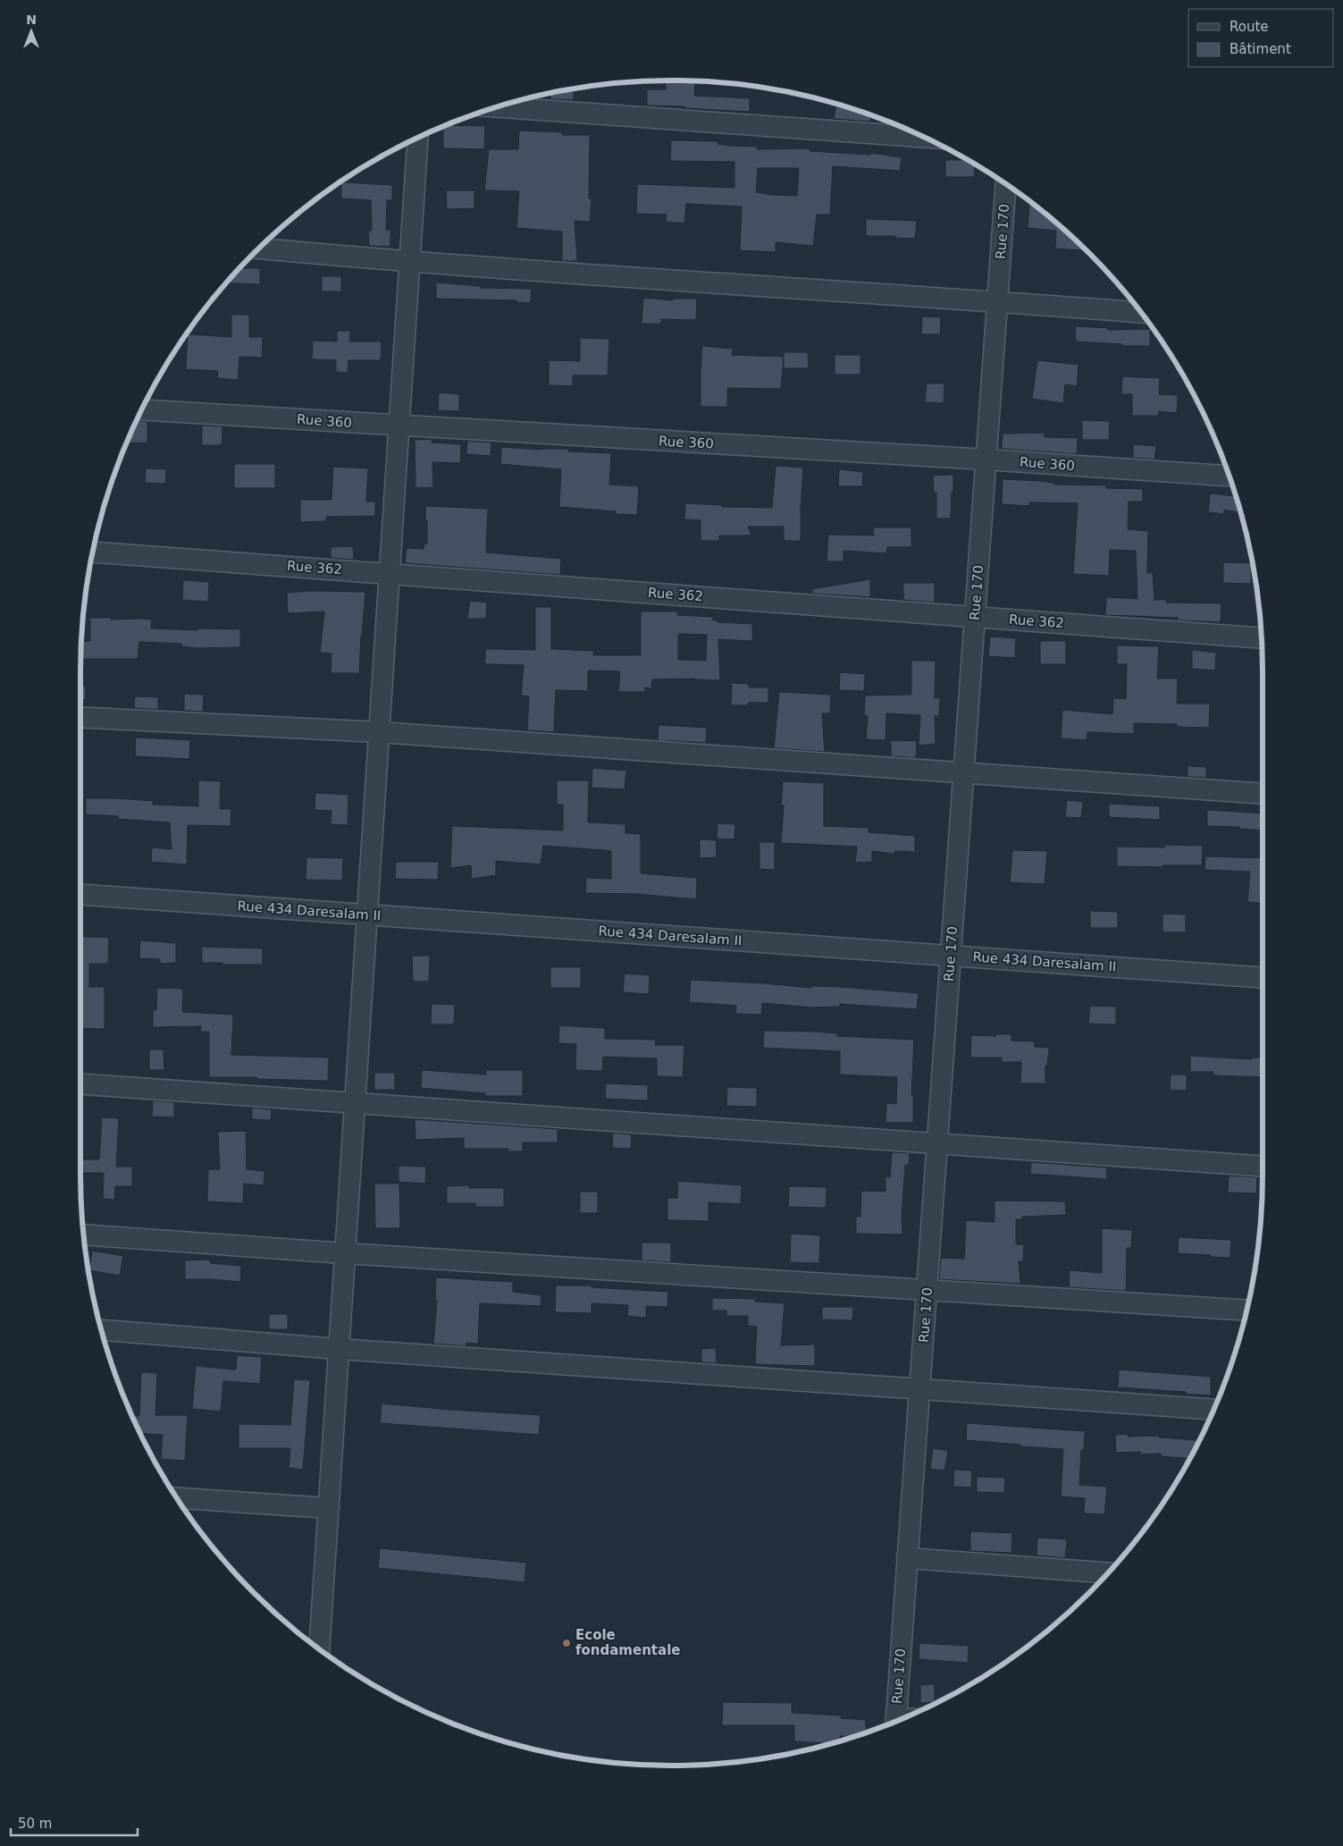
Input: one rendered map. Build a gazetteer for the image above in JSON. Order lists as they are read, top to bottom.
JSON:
{
  "streets": {
    "street": [
      "Rue 170",
      "Rue 360",
      "Rue 362",
      "Rue 434 Daresalam II"
    ]
  },
  "crossings": [
    ["Rue 170", "Rue 360"],
    ["Rue 170", "Rue 362"],
    ["Rue 170", "Rue 434 Daresalam II"]
  ],
  "places": ["Ecole fondamentale"],
  "legend": ["Route", "Bâtiment"],
  "scale_bar": "50 m",
  "north": "top"
}
